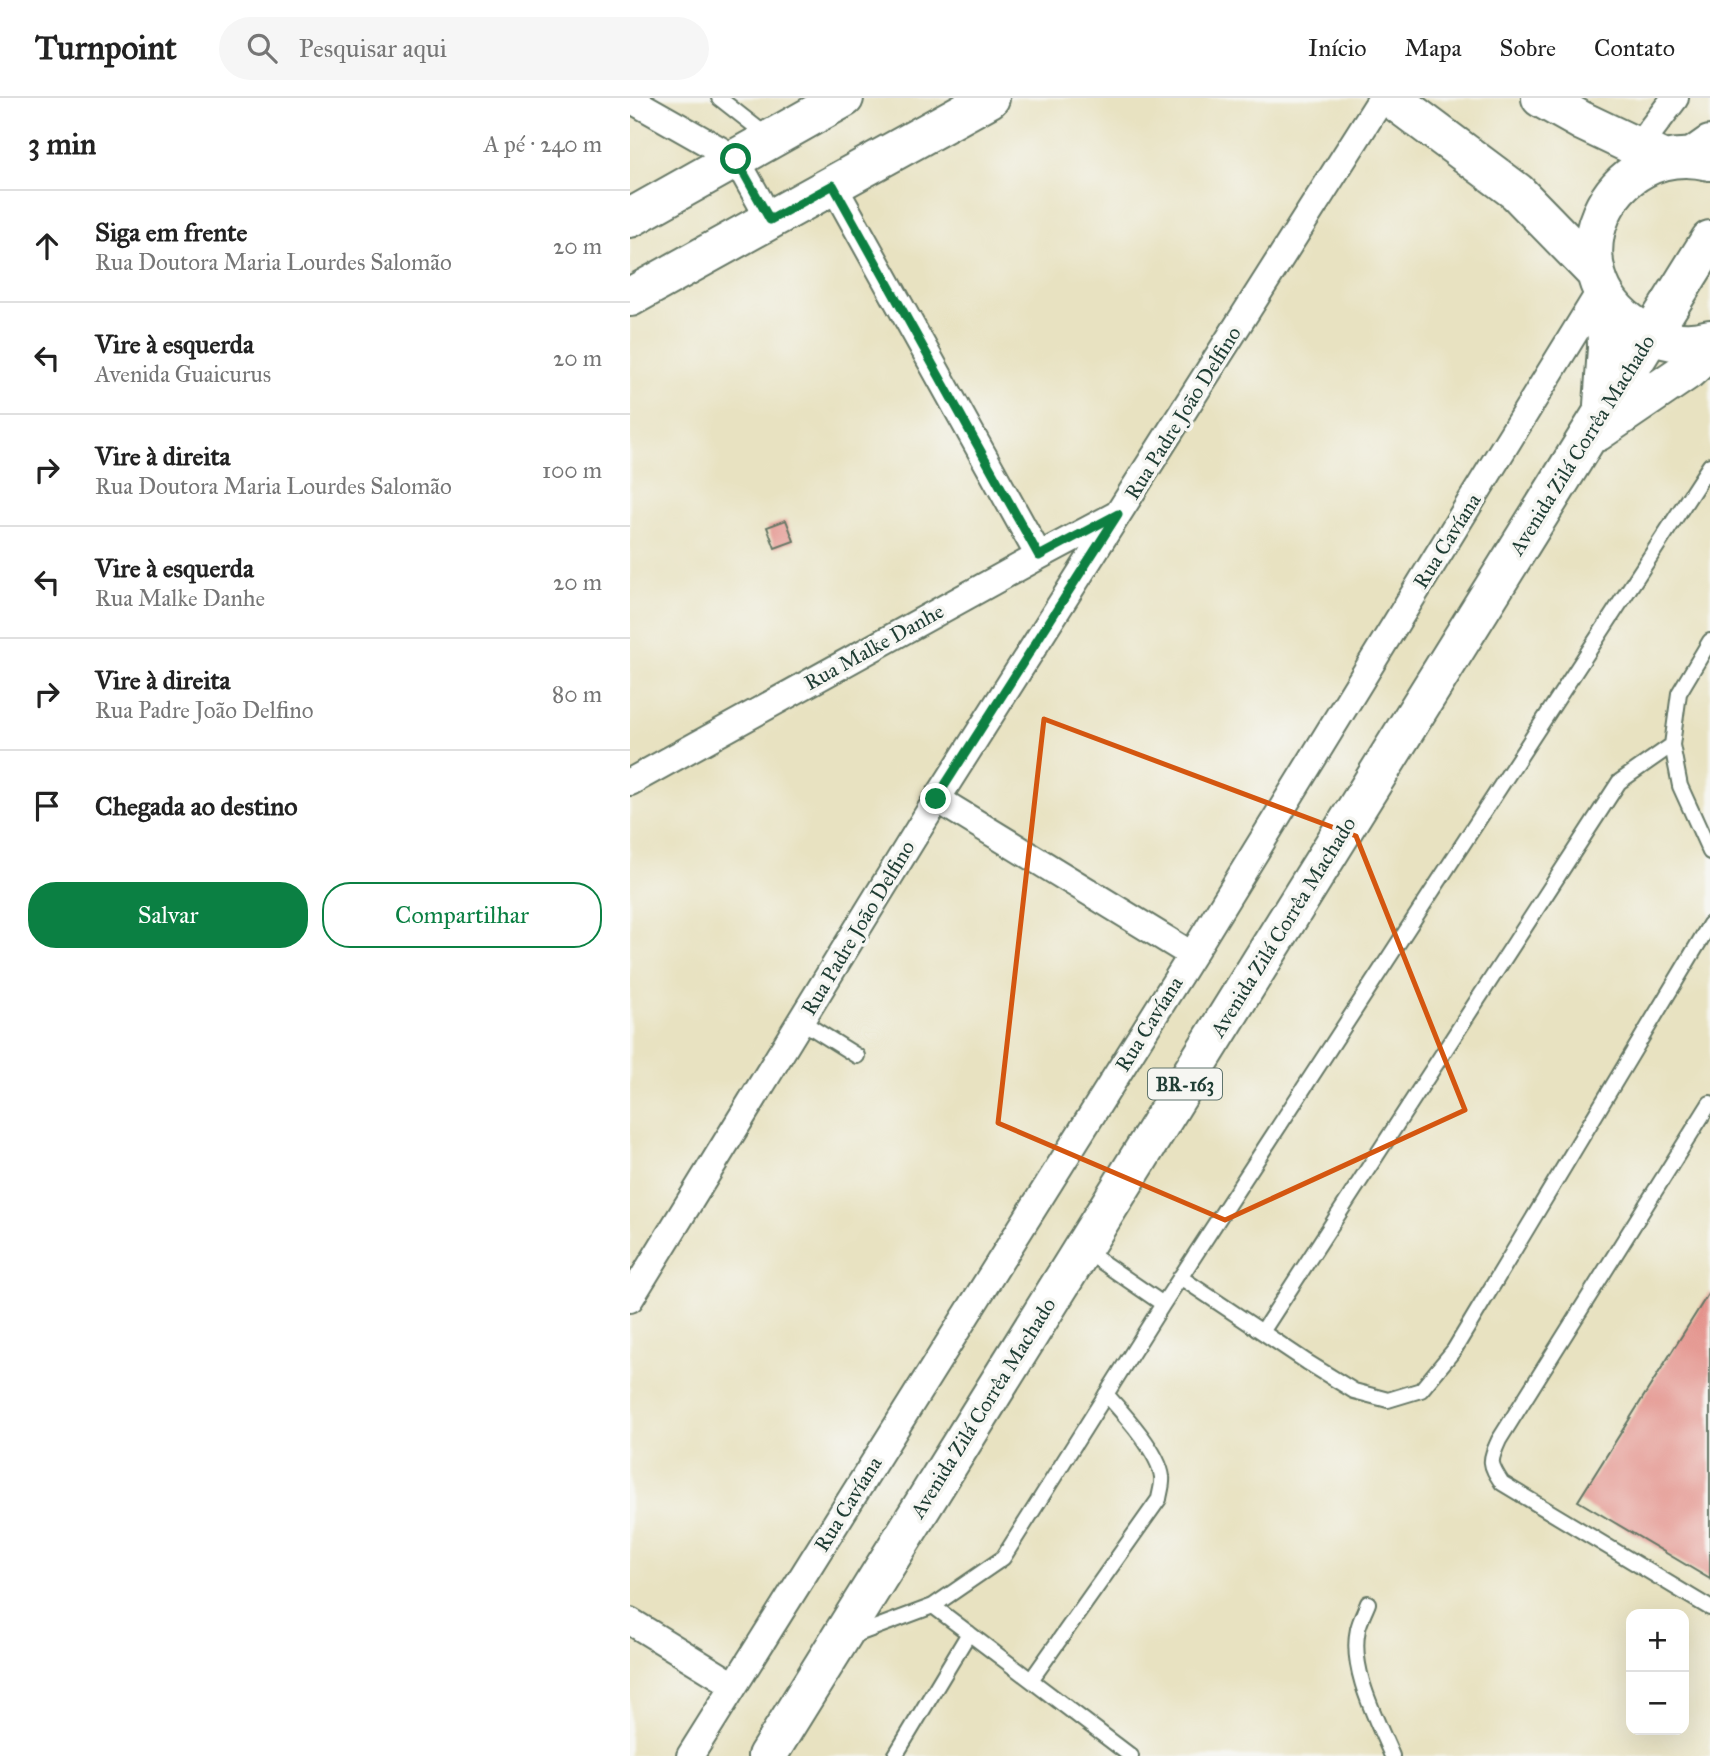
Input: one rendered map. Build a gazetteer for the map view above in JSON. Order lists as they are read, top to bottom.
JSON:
{
  "streets": {
    "main road": ["Avenida Zilá Corrêa Machado", "BR-163"],
    "street": ["Rua Padre João Delfino", "Rua Cavíana", "Rua Malke Danhe"]
  },
  "crossings": [
    ["Rua Padre João Delfino", "Rua Malke Danhe"]
  ],
  "page": {
    "header": "Turnpoint",
    "search": "Pesquisar aqui",
    "nav": [
      "Início",
      "Mapa",
      "Sobre",
      "Contato"
    ],
    "heading": ["3 min", "A pé · 240 m"],
    "list": [
      ["Siga em frente", "Rua Doutora Maria Lourdes Salomão", "20 m"],
      ["Vire à esquerda", "Avenida Guaicurus", "20 m"],
      ["Vire à direita", "Rua Doutora Maria Lourdes Salomão", "100 m"],
      ["Vire à esquerda", "Rua Malke Danhe", "20 m"],
      ["Vire à direita", "Rua Padre João Delfino", "80 m"],
      "Chegada ao destino"
    ],
    "buttons": ["Salvar", "Compartilhar"],
    "map_buttons": ["+", "−"]
  }
}
